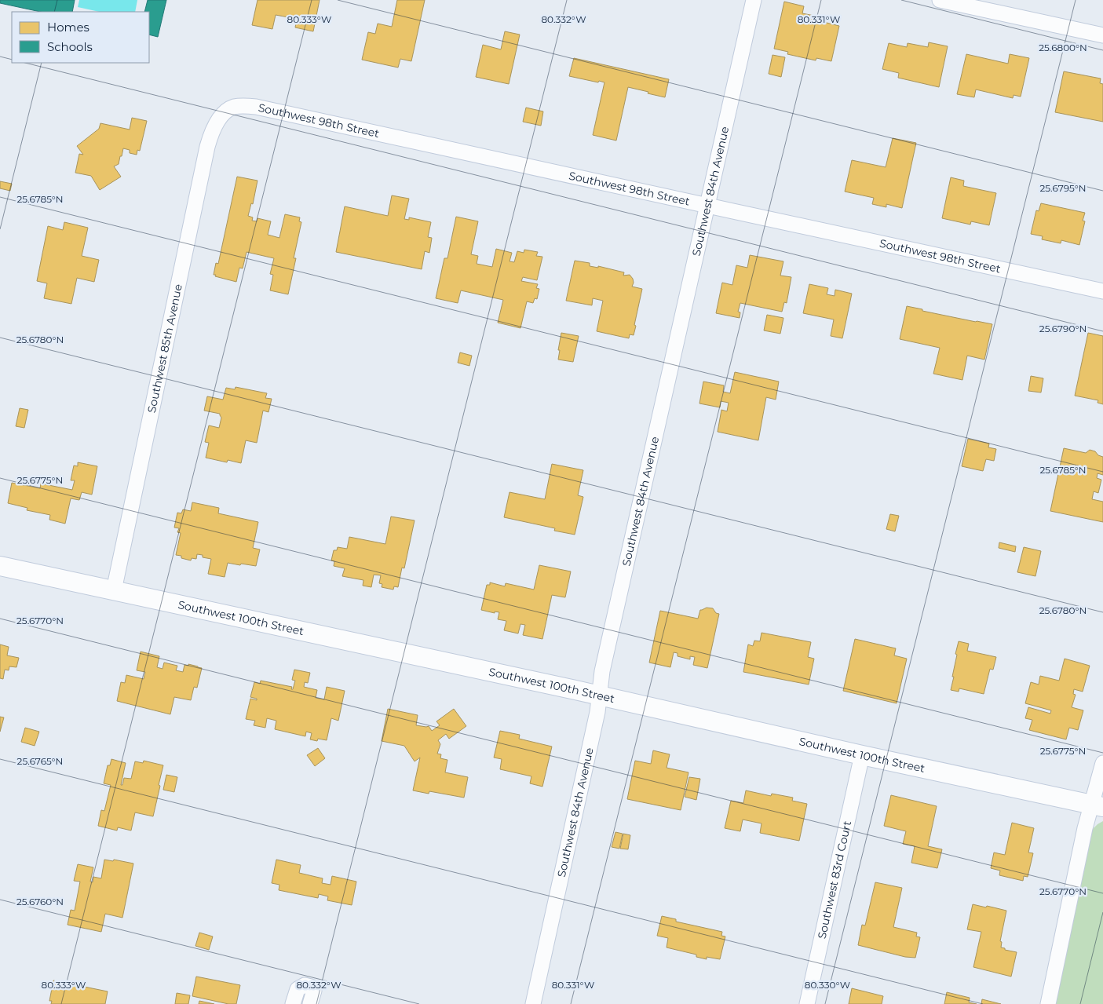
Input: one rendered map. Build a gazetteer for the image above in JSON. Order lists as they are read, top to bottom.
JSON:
{
  "streets": {
    "street": [
      "Southwest 98th Street",
      "Southwest 84th Avenue",
      "Southwest 85th Avenue",
      "Southwest 100th Street",
      "Southwest 83rd Court"
    ]
  },
  "crossings": [
    ["Southwest 98th Street", "Southwest 84th Avenue"],
    ["Southwest 98th Street", "Southwest 85th Avenue"],
    ["Southwest 84th Avenue", "Southwest 100th Street"],
    ["Southwest 85th Avenue", "Southwest 100th Street"],
    ["Southwest 100th Street", "Southwest 83rd Court"]
  ],
  "legend": ["Homes", "Schools"],
  "coordinates": [
    "80.333°W",
    "80.332°W",
    "80.331°W",
    "25.6800°N",
    "25.6795°N",
    "25.6785°N",
    "25.6790°N",
    "25.6780°N",
    "25.6775°N",
    "25.6770°N",
    "25.6765°N",
    "25.6760°N",
    "80.330°W"
  ]
}
